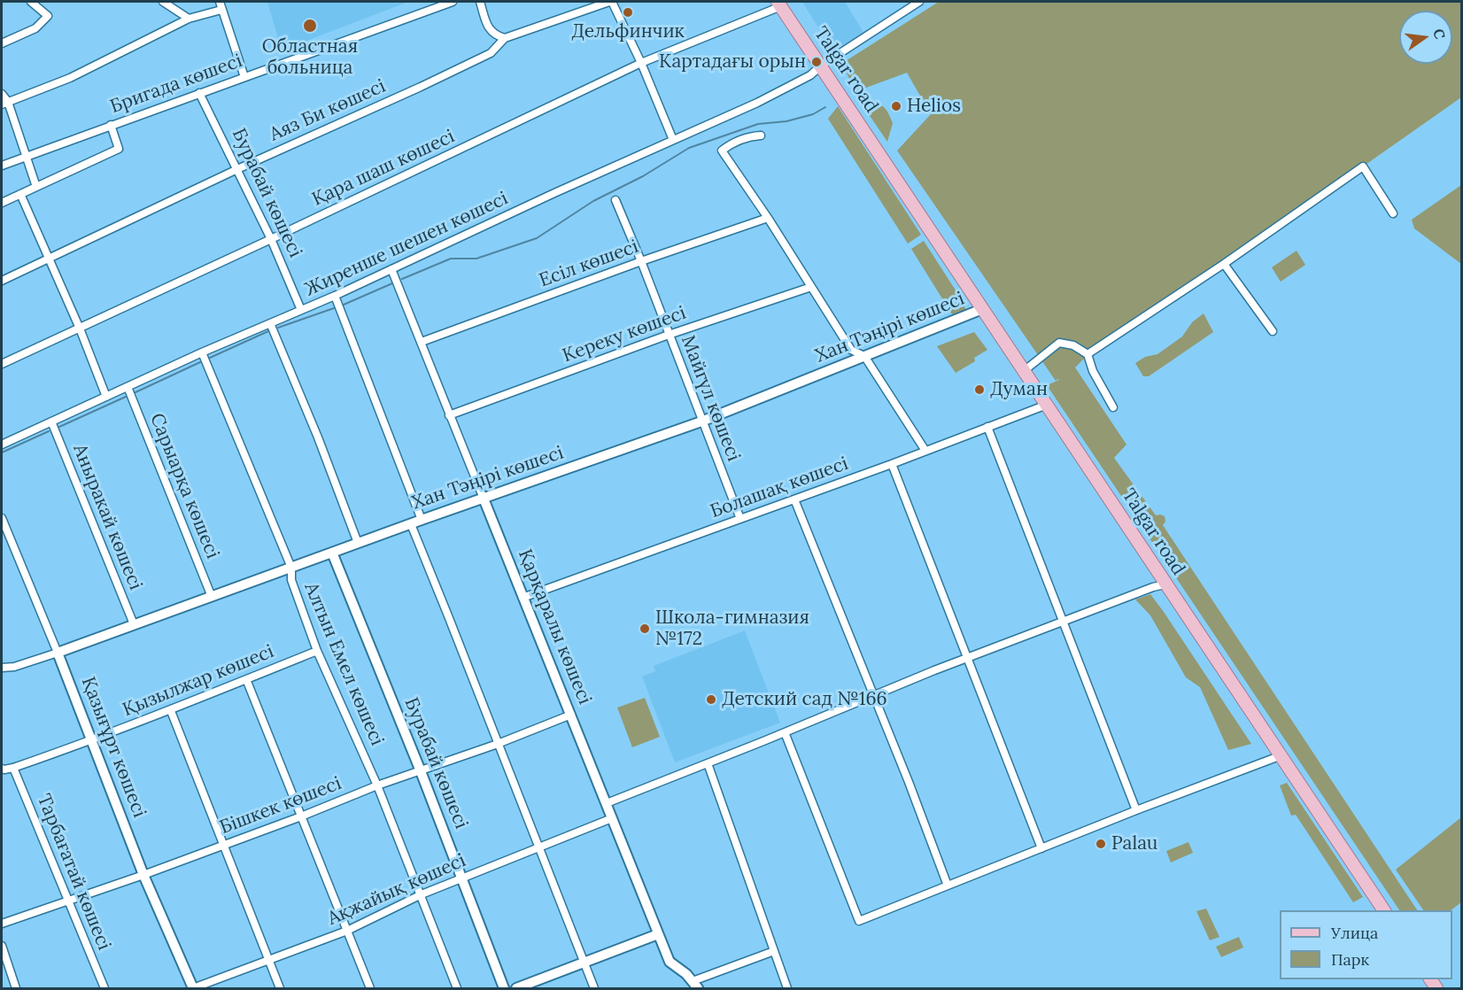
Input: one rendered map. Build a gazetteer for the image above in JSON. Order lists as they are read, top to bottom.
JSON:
{
  "streets": {
    "main road": ["Talgar road"],
    "street": [
      "Бригада көшесі",
      "Аяз Би көшесі",
      "Қара шаш көшесі",
      "Бурабай көшесі",
      "Жиренше шешен көшесі",
      "Есіл көшесі",
      "Хан Тәңірі көшесі",
      "Кереку көшесі",
      "Майгүл көшесі",
      "Сарыарқа көшесі",
      "Болашақ көшесі",
      "Аныракай көшесі",
      "Қарқаралы көшесі",
      "Алтын Емел көшесі",
      "Қызылжар көшесі",
      "Қазығұрт көшесі",
      "Бішкек көшесі",
      "Тарбағатай көшесі",
      "Ақжайық көшесі"
    ]
  },
  "crossings": [
    ["Talgar road", "Қара шаш көшесі"],
    ["Talgar road", "Жиренше шешен көшесі"],
    ["Talgar road", "Хан Тәңірі көшесі"],
    ["Talgar road", "Болашақ көшесі"],
    ["Бригада көшесі", "Бурабай көшесі"],
    ["Аяз Би көшесі", "Бурабай көшесі"],
    ["Қара шаш көшесі", "Бурабай көшесі"],
    ["Бурабай көшесі", "Жиренше шешен көшесі"],
    ["Бурабай көшесі", "Хан Тәңірі көшесі"],
    ["Бурабай көшесі", "Бішкек көшесі"],
    ["Бурабай көшесі", "Ақжайық көшесі"],
    ["Жиренше шешен көшесі", "Сарыарқа көшесі"],
    ["Жиренше шешен көшесі", "Аныракай көшесі"],
    ["Жиренше шешен көшесі", "Қарқаралы көшесі"],
    ["Жиренше шешен көшесі", "Алтын Емел көшесі"],
    ["Есіл көшесі", "Майгүл көшесі"],
    ["Есіл көшесі", "Қарқаралы көшесі"],
    ["Хан Тәңірі көшесі", "Майгүл көшесі"],
    ["Хан Тәңірі көшесі", "Сарыарқа көшесі"],
    ["Хан Тәңірі көшесі", "Аныракай көшесі"],
    ["Хан Тәңірі көшесі", "Қарқаралы көшесі"],
    ["Хан Тәңірі көшесі", "Алтын Емел көшесі"],
    ["Хан Тәңірі көшесі", "Қазығұрт көшесі"],
    ["Кереку көшесі", "Майгүл көшесі"],
    ["Кереку көшесі", "Қарқаралы көшесі"],
    ["Майгүл көшесі", "Болашақ көшесі"],
    ["Болашақ көшесі", "Қарқаралы көшесі"],
    ["Қарқаралы көшесі", "Бішкек көшесі"],
    ["Қарқаралы көшесі", "Ақжайық көшесі"],
    ["Алтын Емел көшесі", "Қызылжар көшесі"],
    ["Алтын Емел көшесі", "Бішкек көшесі"],
    ["Алтын Емел көшесі", "Ақжайық көшесі"],
    ["Қызылжар көшесі", "Қазығұрт көшесі"],
    ["Қызылжар көшесі", "Тарбағатай көшесі"],
    ["Қазығұрт көшесі", "Бішкек көшесі"],
    ["Қазығұрт көшесі", "Ақжайық көшесі"],
    ["Бішкек көшесі", "Тарбағатай көшесі"]
  ],
  "places": [
    "Дельфинчик",
    "Областная больница",
    "Картадағы орын",
    "Helios",
    "Думан",
    "Школа-гимназия №172",
    "Детский сад №166",
    "Palau"
  ],
  "legend": ["Улица", "Парк"],
  "north": "right"
}
